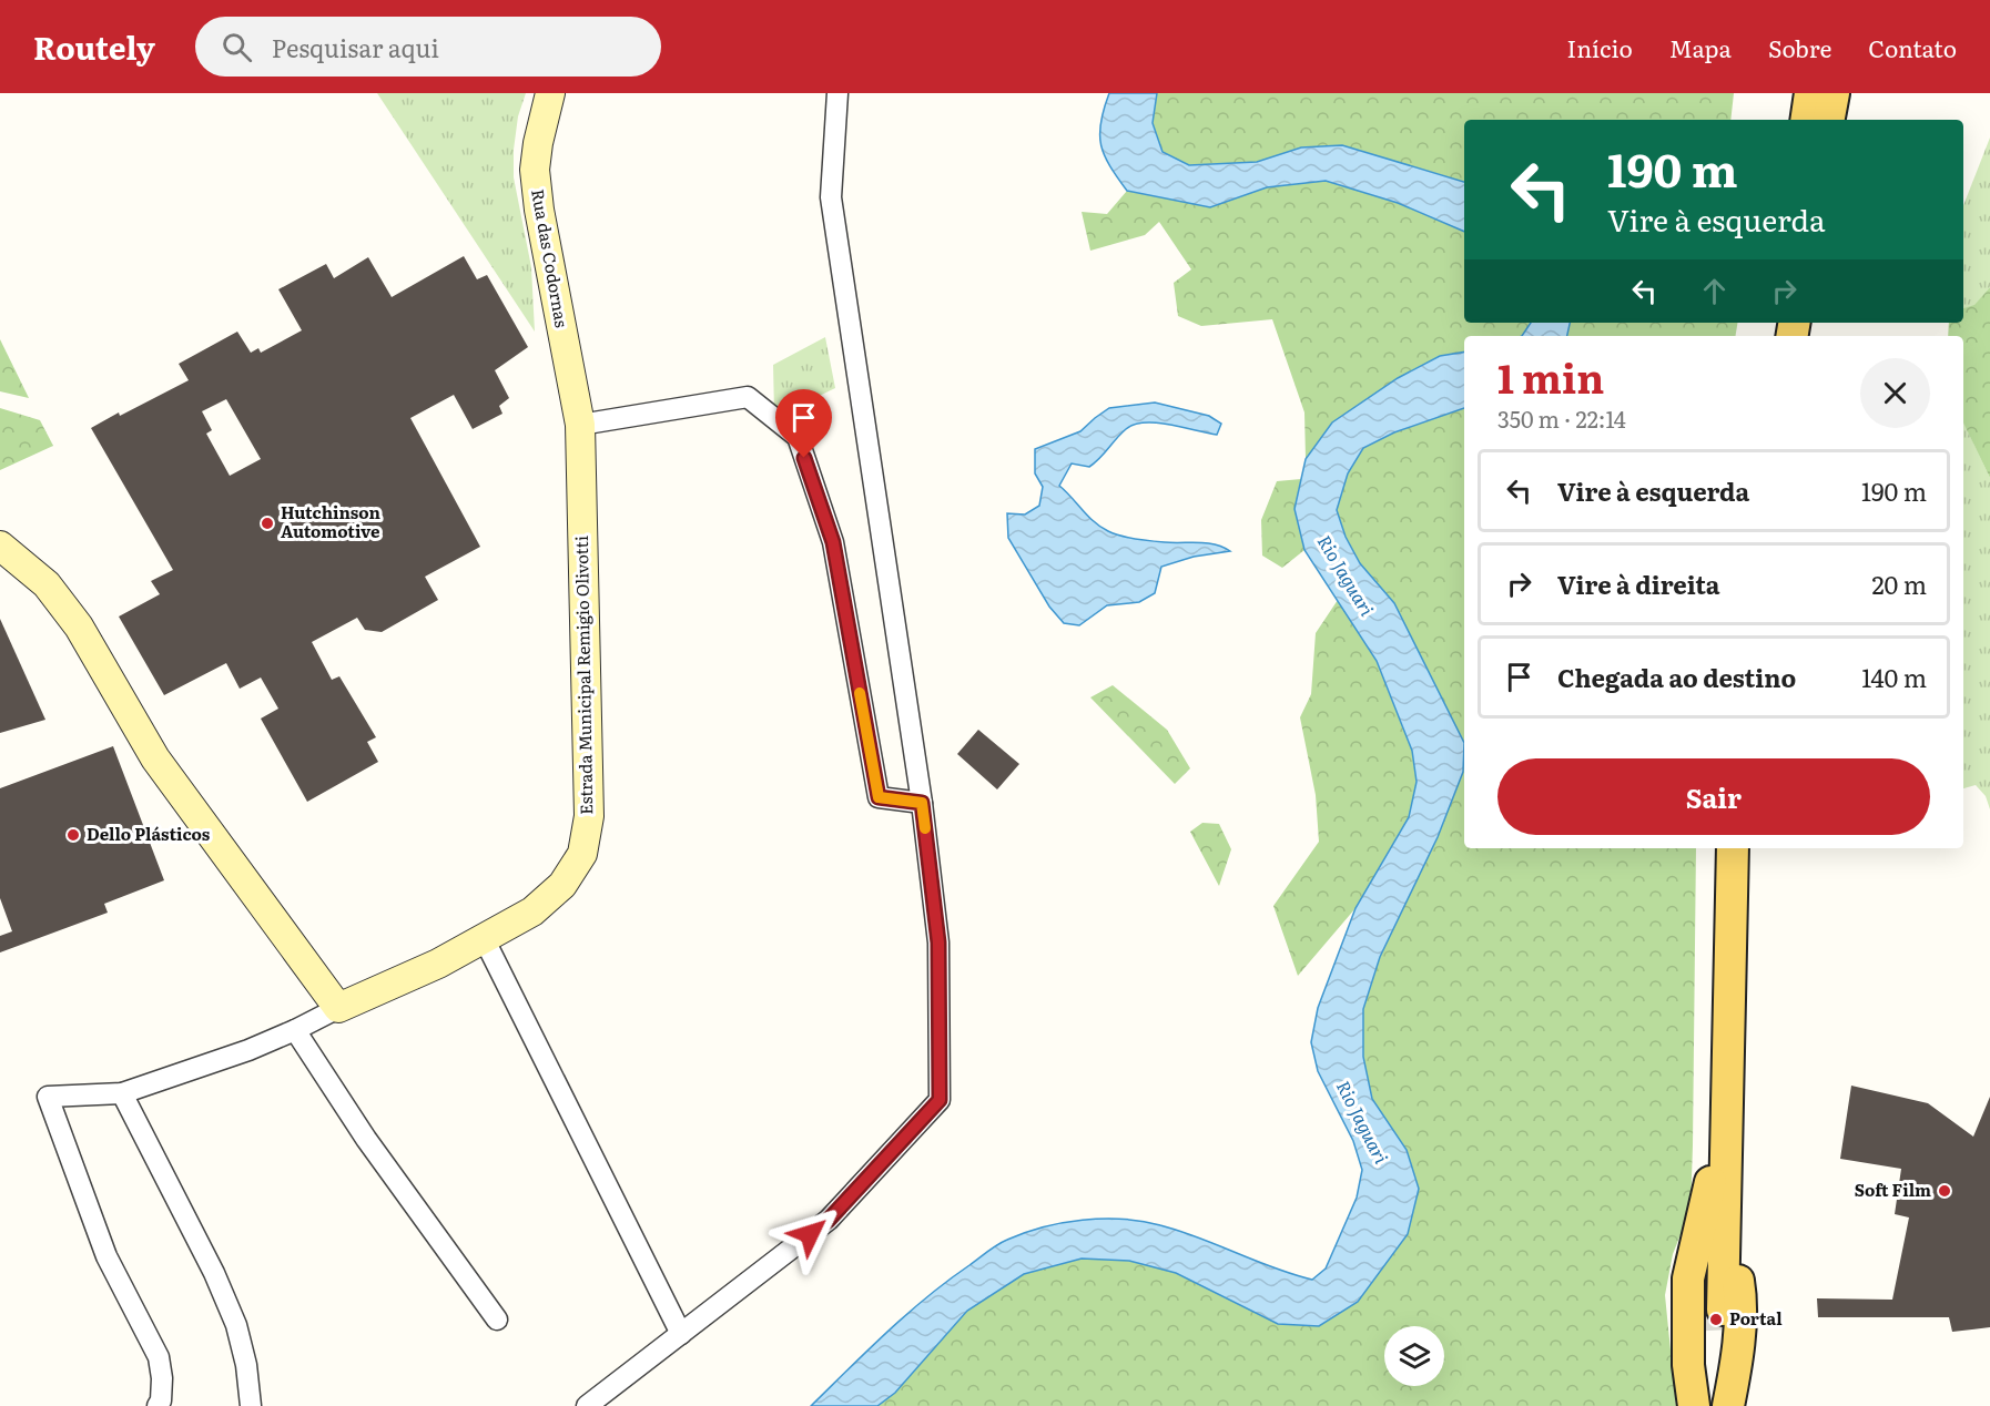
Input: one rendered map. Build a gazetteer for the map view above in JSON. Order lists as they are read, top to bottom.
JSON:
{
  "streets": {
    "street": ["Rua das Codornas", "Estrada Municipal Remigio Olivotti"]
  },
  "crossings": [
    ["Rua das Codornas", "Estrada Municipal Remigio Olivotti"]
  ],
  "water": ["Rio Jaguari"],
  "places": [
    "Hutchinson Automotive",
    "Dello Plásticos",
    "Soft Film",
    "Portal"
  ],
  "page": {
    "header": "Routely",
    "search": "Pesquisar aqui",
    "nav": [
      "Início",
      "Mapa",
      "Sobre",
      "Contato"
    ],
    "turn": ["190 m", "Vire à esquerda"],
    "heading": ["1 min", "350 m · 22:14"],
    "list": [
      {
        "name": "Vire à esquerda",
        "value": "190 m"
      },
      {
        "name": "Vire à direita",
        "value": "20 m"
      },
      {
        "name": "Chegada ao destino",
        "value": "140 m"
      }
    ],
    "buttons": "Sair"
  }
}
